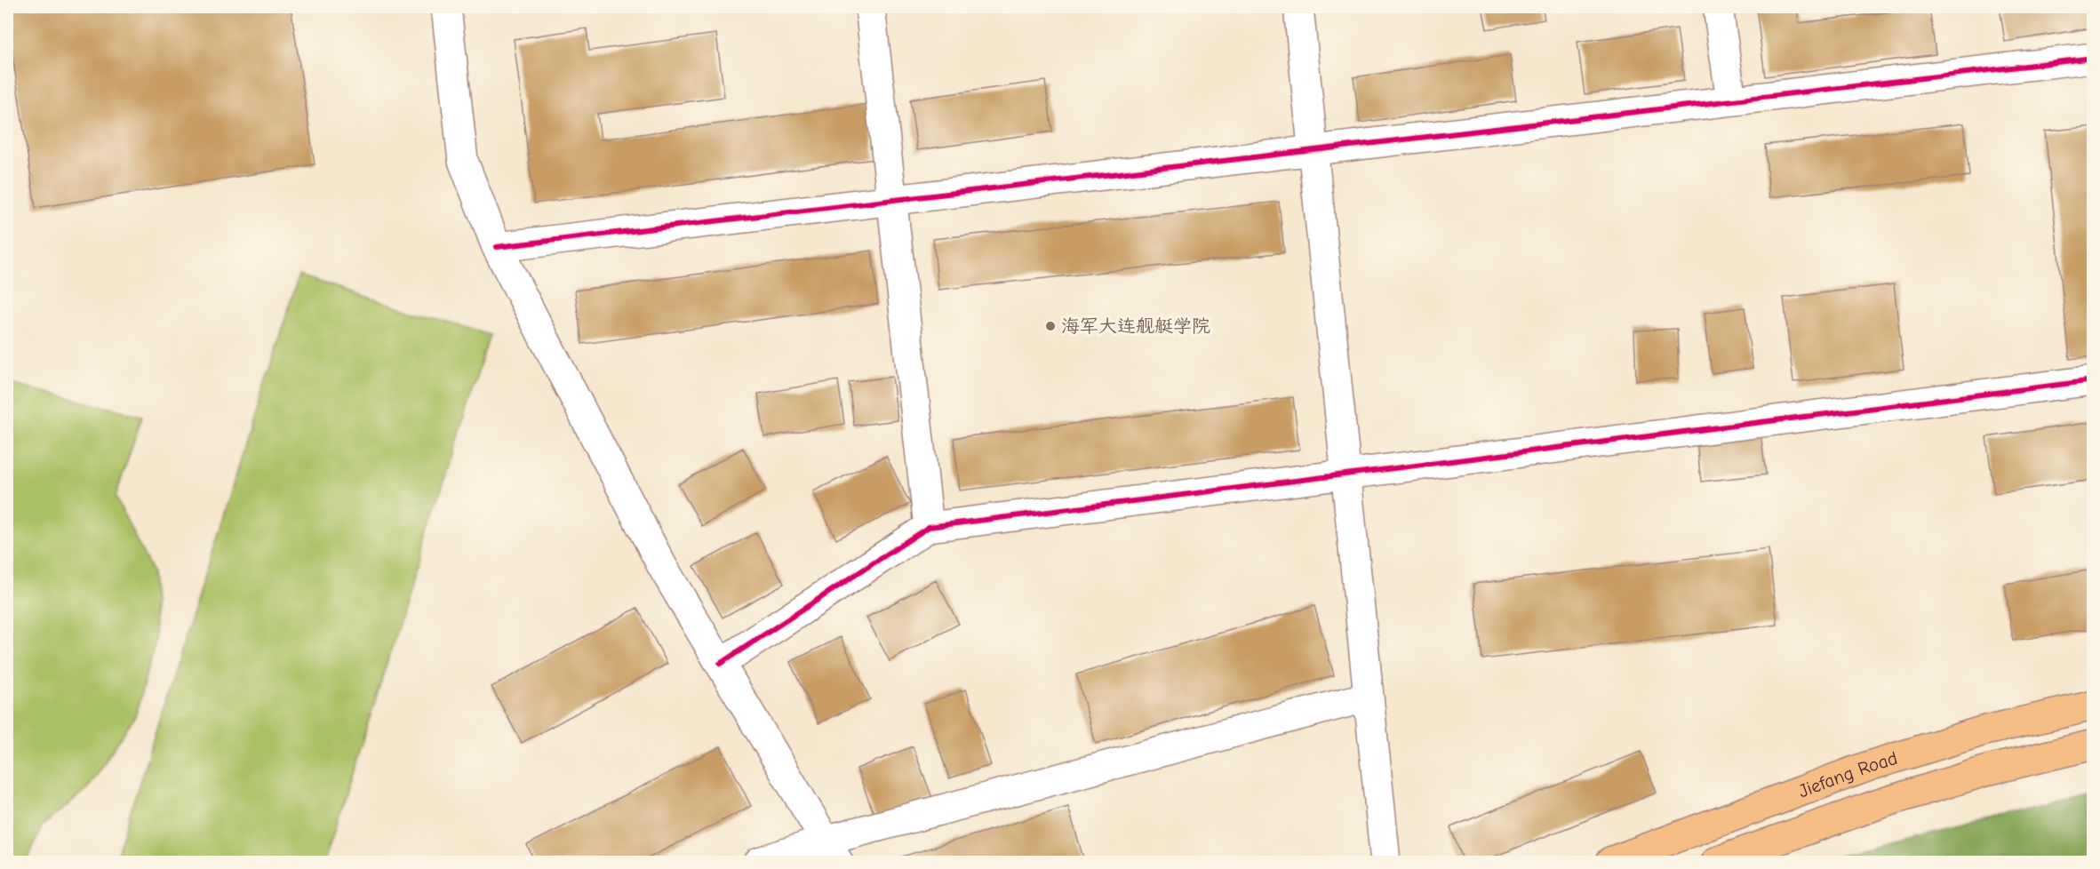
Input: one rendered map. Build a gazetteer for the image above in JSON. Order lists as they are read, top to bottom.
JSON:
{
  "streets": {
    "main road": ["Jiefang Road"]
  },
  "places": ["海军大连舰艇学院"]
}
